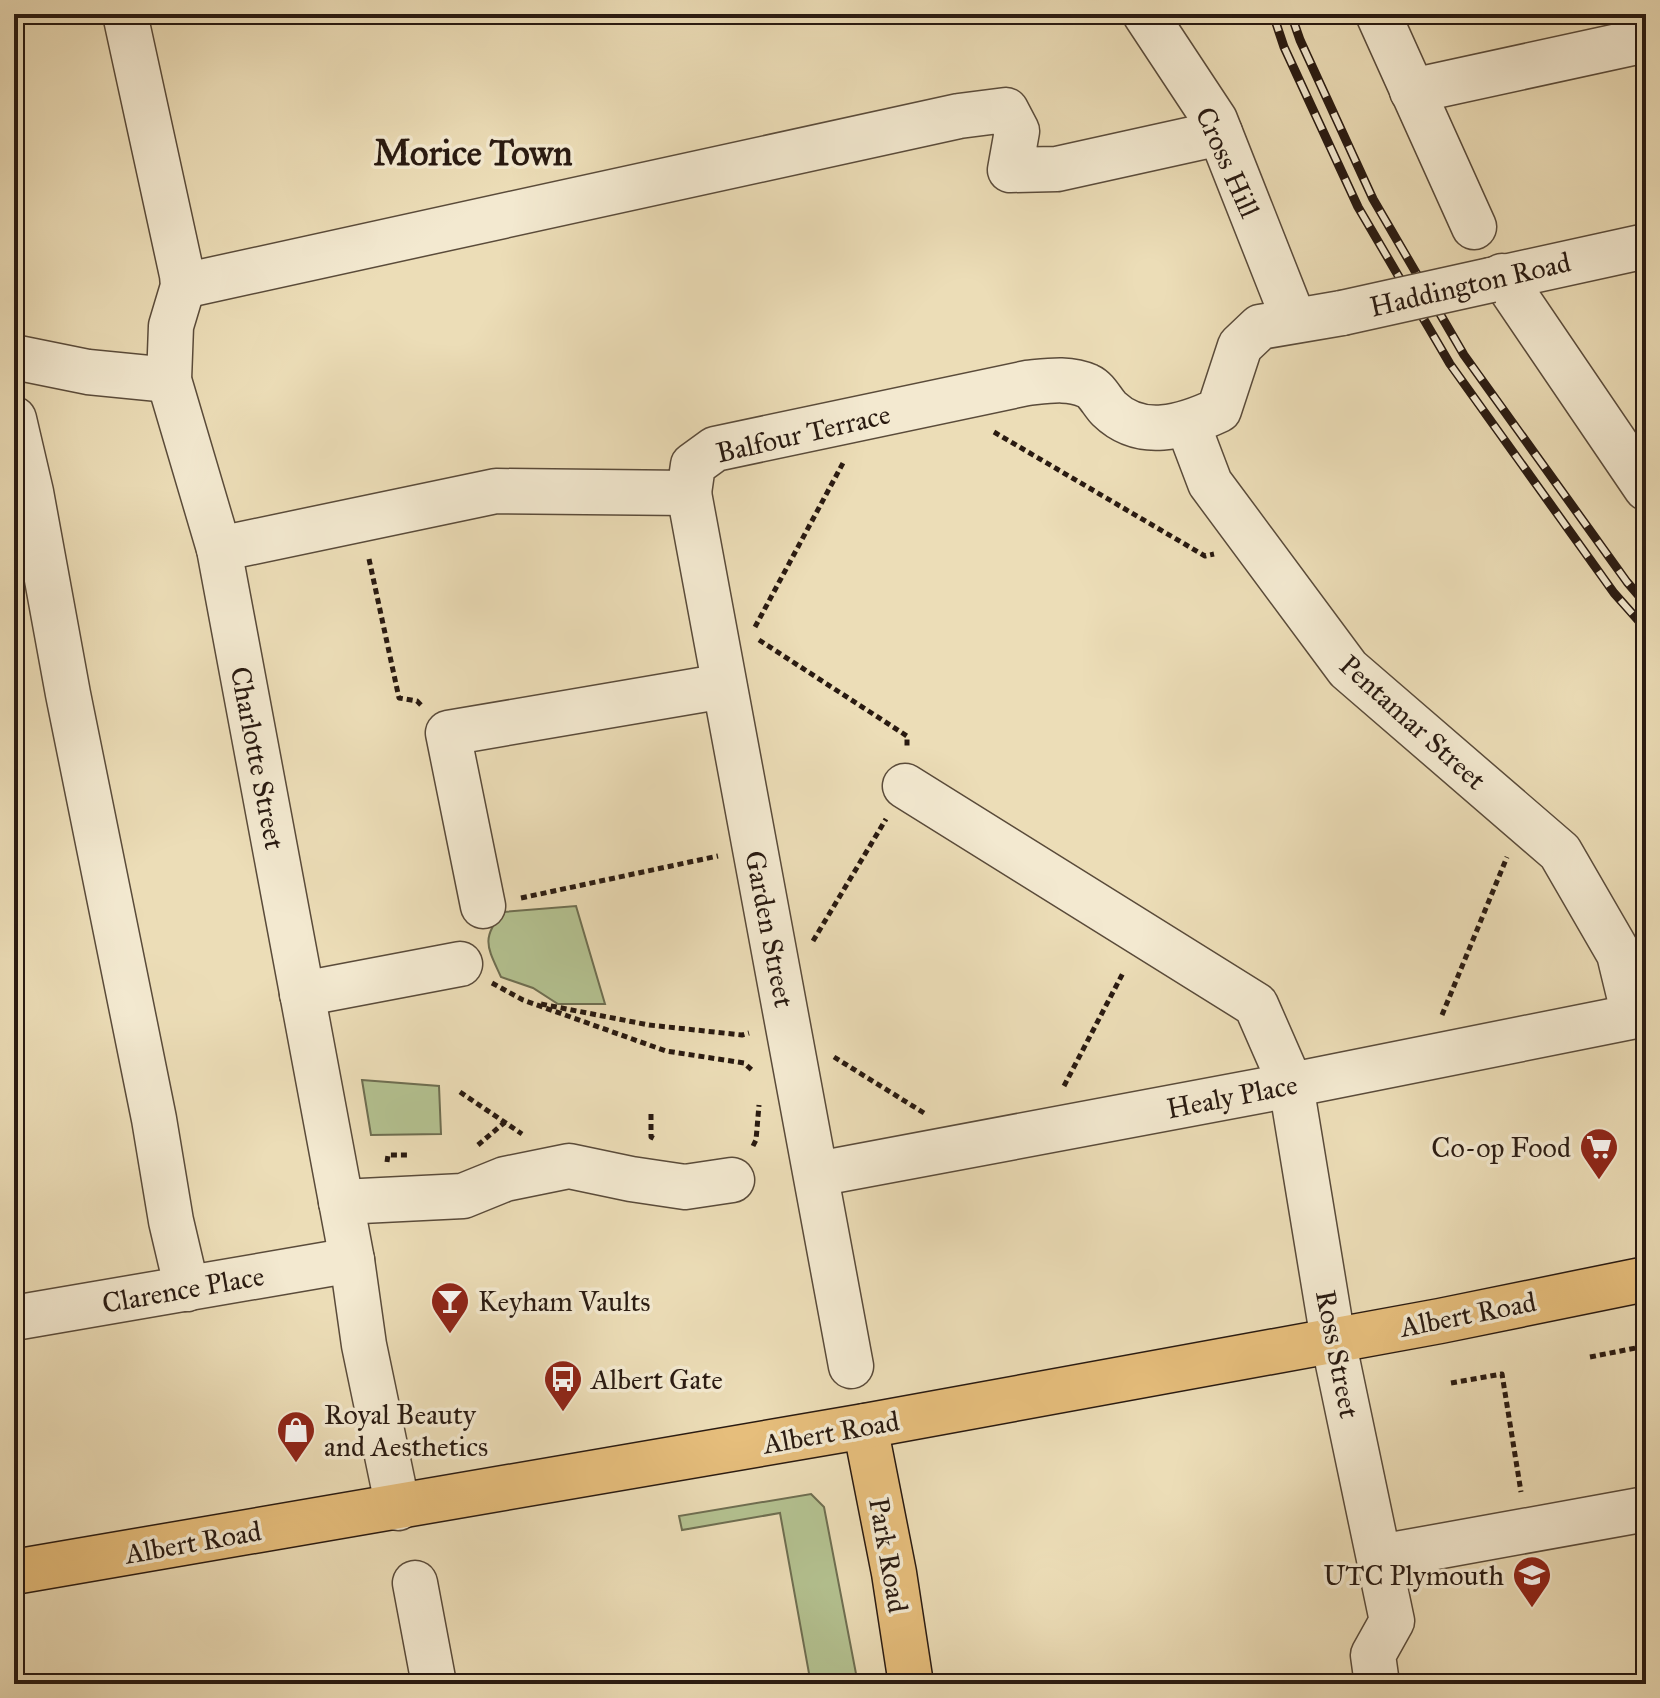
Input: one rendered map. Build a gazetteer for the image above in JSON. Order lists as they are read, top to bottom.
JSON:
{
  "streets": {
    "main road": ["Albert Road", "Park Road"],
    "street": [
      "Cross Hill",
      "Haddington Road",
      "Balfour Terrace",
      "Pentamar Street",
      "Charlotte Street",
      "Garden Street",
      "Healy Place",
      "Clarence Place",
      "Ross Street"
    ]
  },
  "crossings": [
    ["Cross Hill", "Haddington Road"],
    ["Cross Hill", "Balfour Terrace"],
    ["Haddington Road", "Balfour Terrace"],
    ["Balfour Terrace", "Pentamar Street"],
    ["Balfour Terrace", "Charlotte Street"],
    ["Balfour Terrace", "Garden Street"],
    ["Pentamar Street", "Healy Place"],
    ["Charlotte Street", "Clarence Place"],
    ["Charlotte Street", "Albert Road"],
    ["Garden Street", "Healy Place"],
    ["Healy Place", "Ross Street"],
    ["Albert Road", "Ross Street"],
    ["Albert Road", "Park Road"]
  ],
  "districts": ["Morice Town"],
  "places": {
    "supermarket": ["Co-op Food"],
    "bar": ["Keyham Vaults"],
    "bus stop": ["Albert Gate"],
    "shop": ["Royal Beauty and Aesthetics"],
    "school or university": ["UTC Plymouth"]
  }
}
